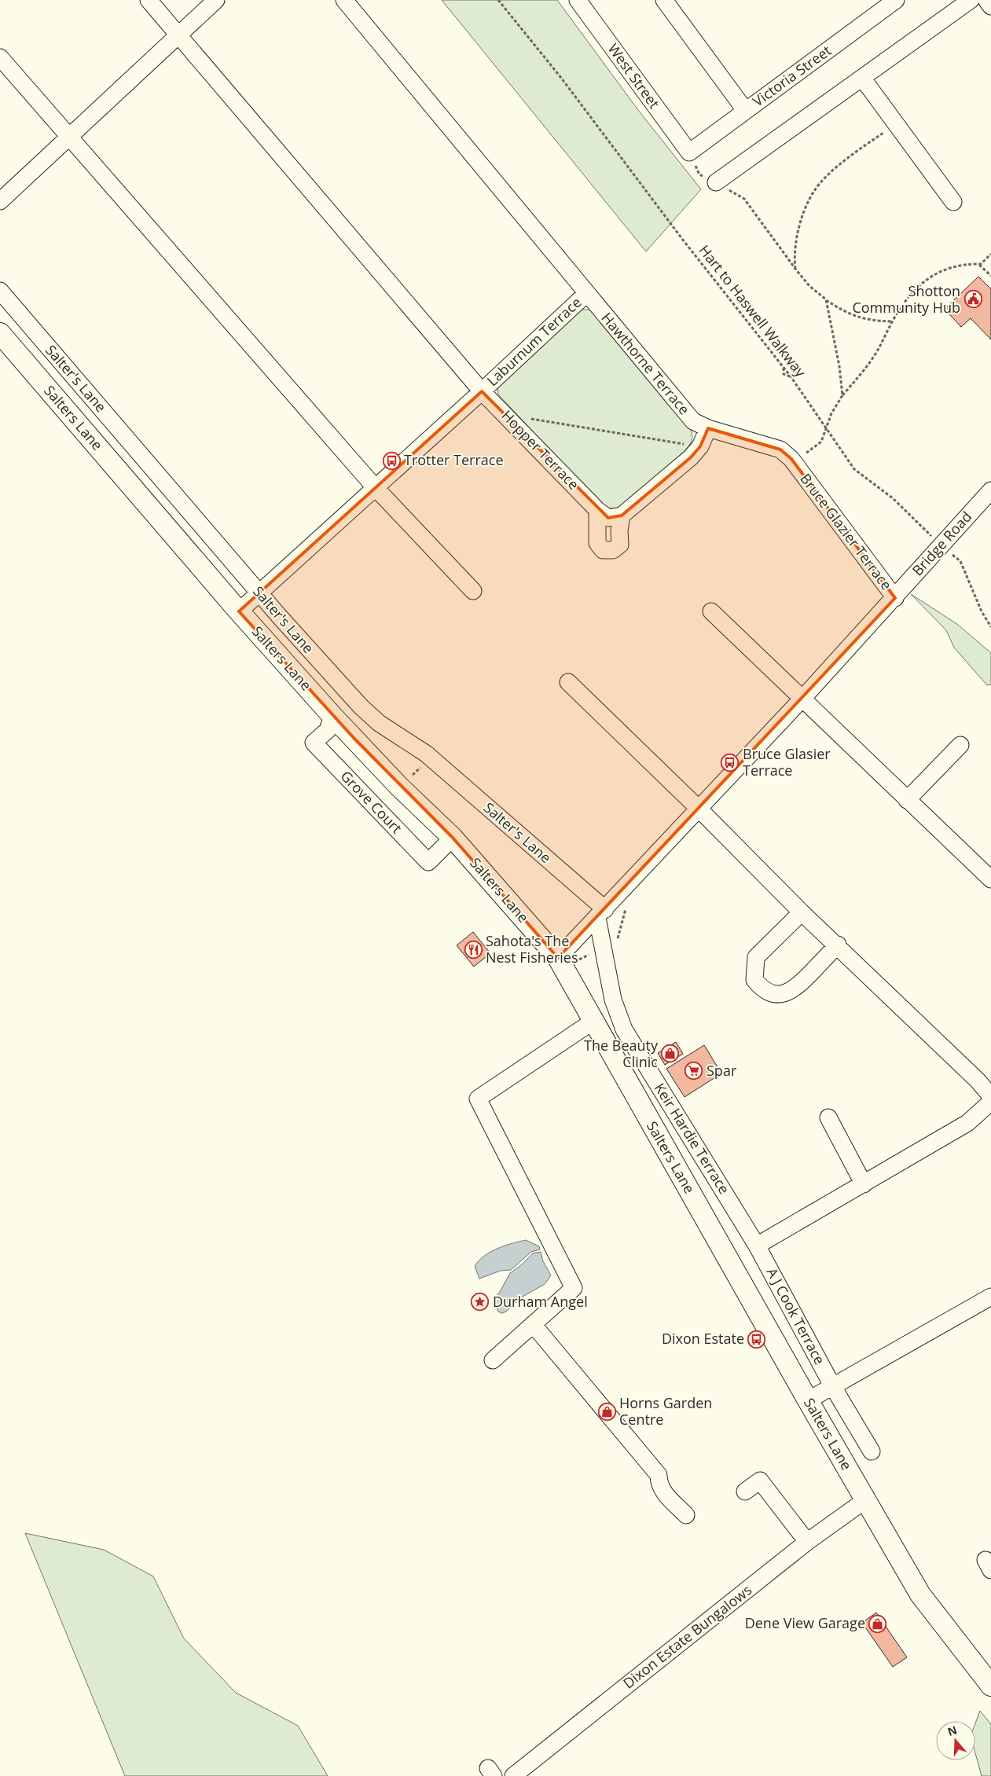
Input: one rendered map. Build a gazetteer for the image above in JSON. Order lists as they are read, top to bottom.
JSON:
{
  "streets": {
    "main road": ["Salters Lane"],
    "street": [
      "West Street",
      "Victoria Street",
      "Laburnum Terrace",
      "Hawthorne Terrace",
      "Salter's Lane",
      "Hopper Terrace",
      "Bruce Glazier Terrace",
      "Bridge Road",
      "Grove Court",
      "Keir Hardie Terrace",
      "A J Cook Terrace",
      "Dixon Estate Bungalows"
    ],
    "path": ["Hart to Haswell Walkway"]
  },
  "crossings": [
    ["West Street", "Victoria Street"],
    ["Hart to Haswell Walkway", "Bridge Road"],
    ["Laburnum Terrace", "Hawthorne Terrace"],
    ["Laburnum Terrace", "Salter's Lane"],
    ["Laburnum Terrace", "Salters Lane"],
    ["Laburnum Terrace", "Hopper Terrace"],
    ["Hawthorne Terrace", "Bruce Glazier Terrace"],
    ["Salter's Lane", "Bruce Glazier Terrace"],
    ["Salter's Lane", "Keir Hardie Terrace"],
    ["Salters Lane", "Bruce Glazier Terrace"],
    ["Salters Lane", "Grove Court"],
    ["Salters Lane", "Dixon Estate Bungalows"],
    ["Bruce Glazier Terrace", "Bridge Road"],
    ["Bruce Glazier Terrace", "Keir Hardie Terrace"],
    ["Keir Hardie Terrace", "A J Cook Terrace"]
  ],
  "places": {
    "public building": ["Shotton Community Hub"],
    "bus stop": ["Trotter Terrace", "Bruce Glasier Terrace", "Dixon Estate"],
    "restaurant": ["Sahota's The Nest Fisheries"],
    "shop": ["The Beauty Clinic", "Horns Garden Centre", "Dene View Garage"],
    "supermarket": ["Spar"],
    "place": ["Durham Angel"]
  },
  "north": "top"
}
